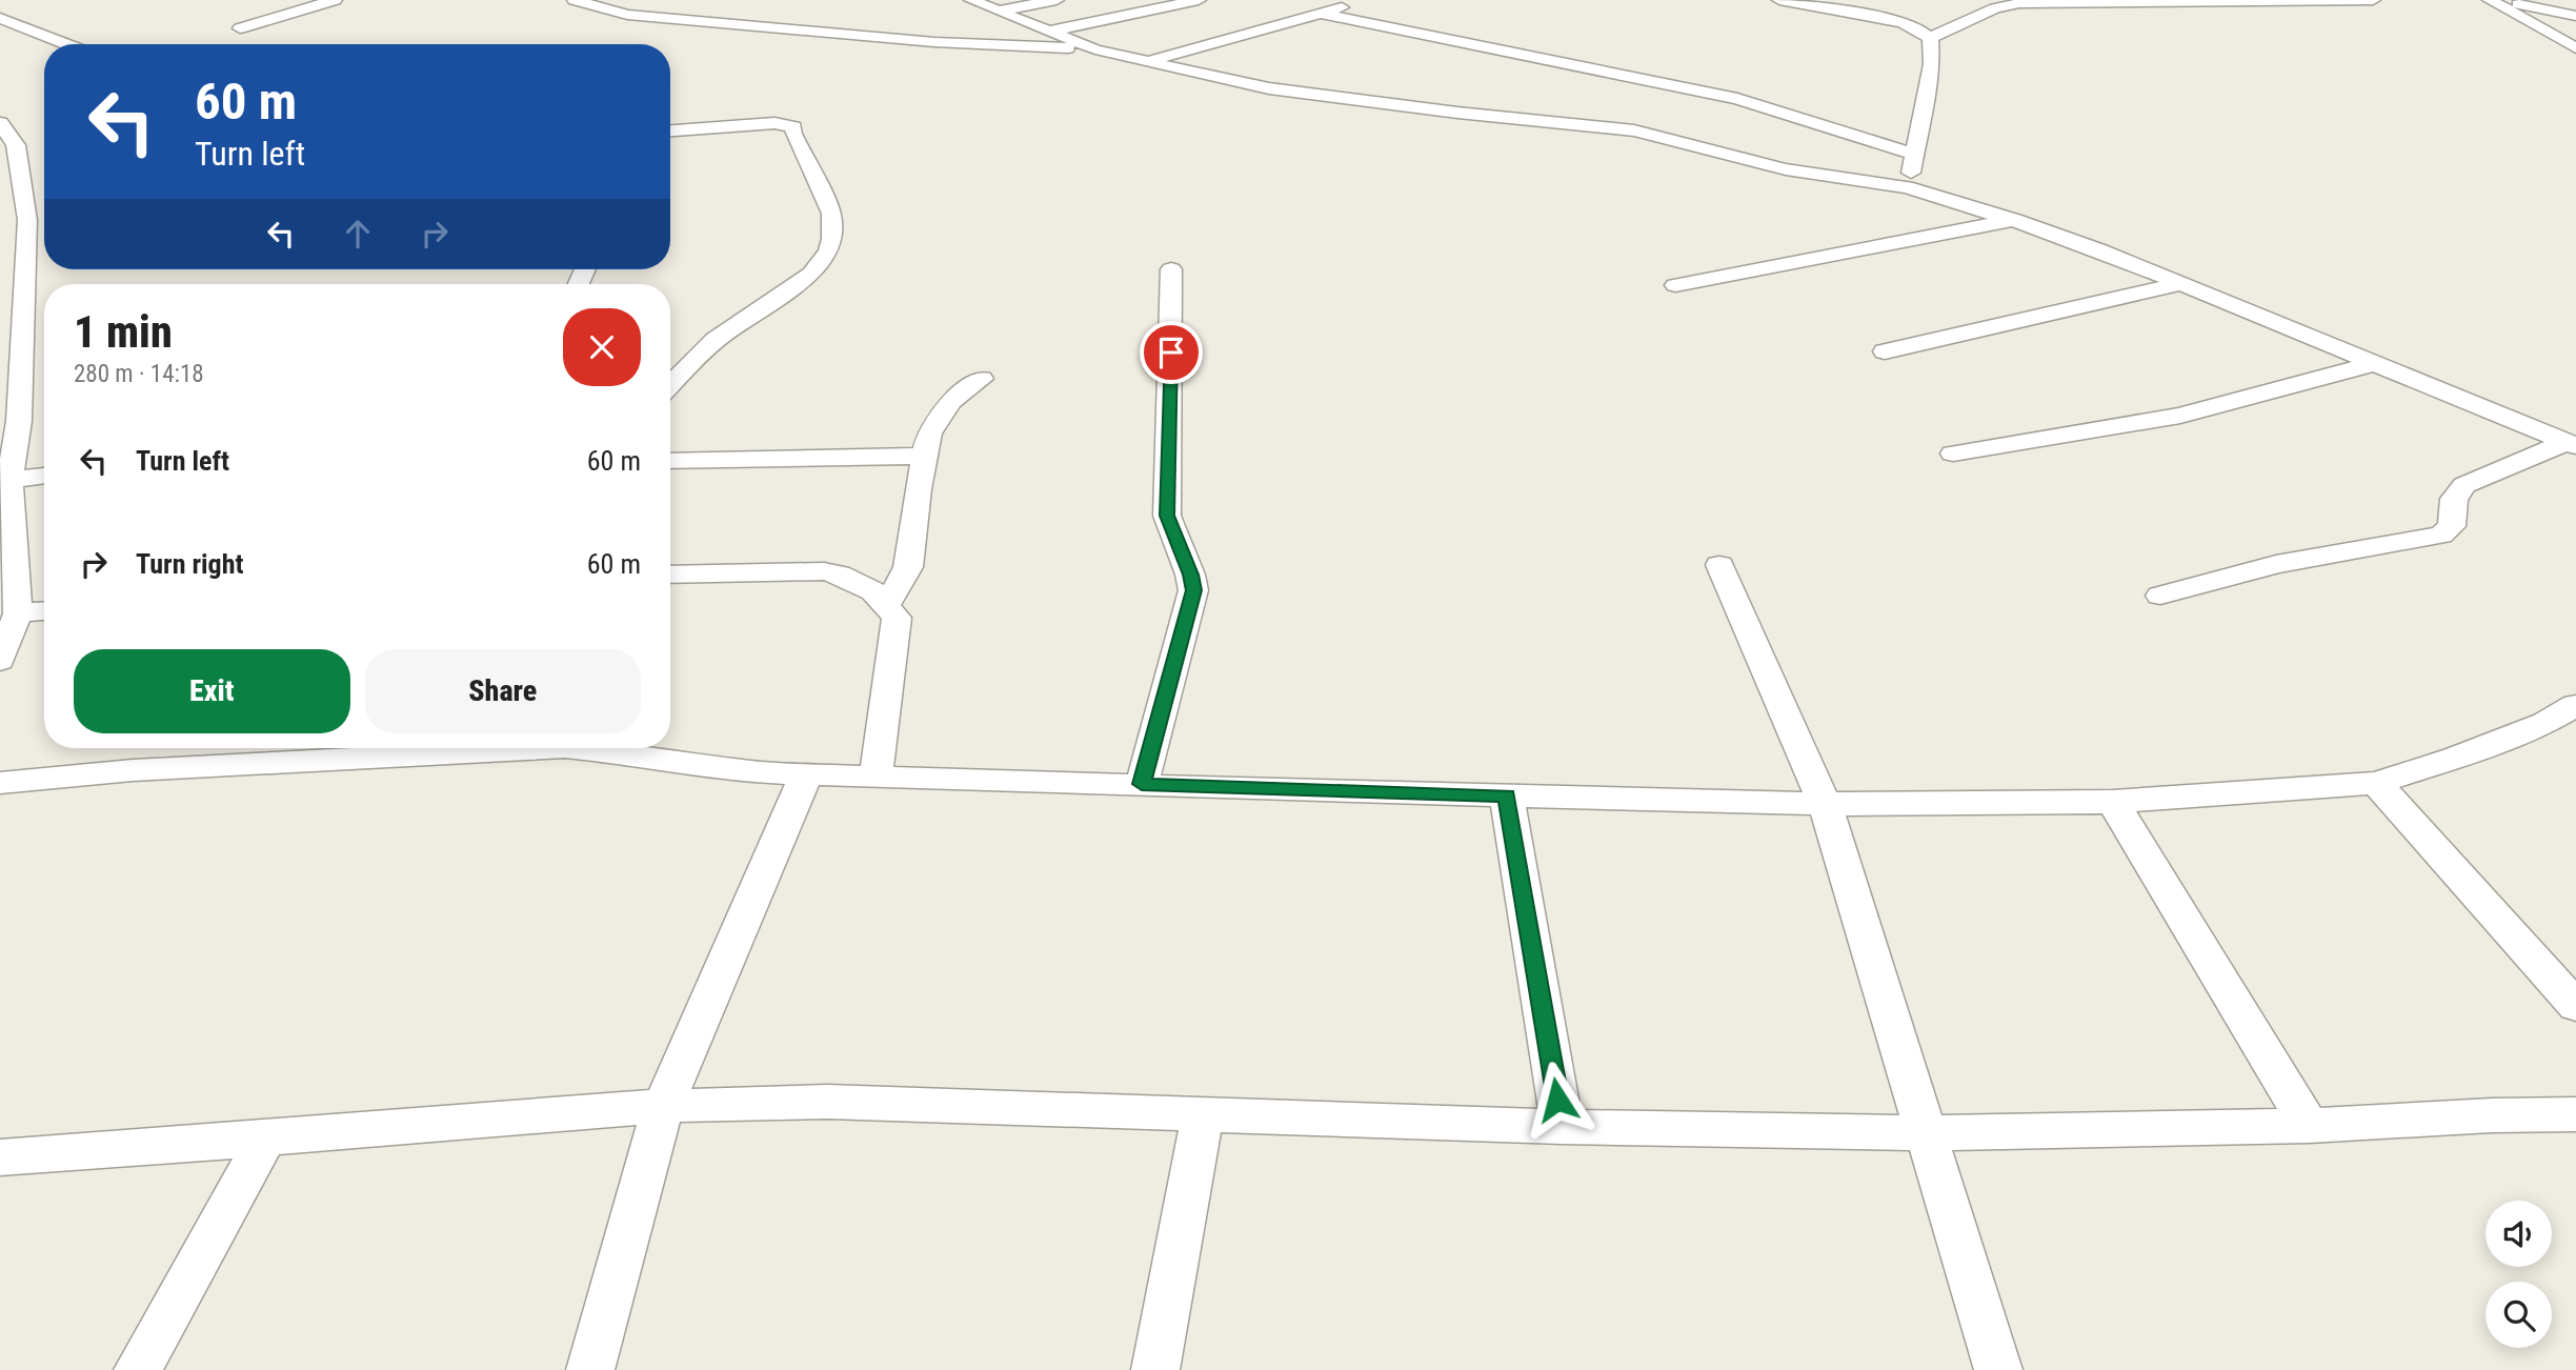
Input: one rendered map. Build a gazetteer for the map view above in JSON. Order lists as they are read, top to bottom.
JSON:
{
  "page": {
    "turn": ["60 m", "Turn left"],
    "heading": ["1 min", "280 m · 14:18"],
    "list": [
      {
        "name": "Turn left",
        "value": "60 m"
      },
      {
        "name": "Turn right",
        "value": "60 m"
      }
    ],
    "buttons": ["Exit", "Share"]
  }
}
